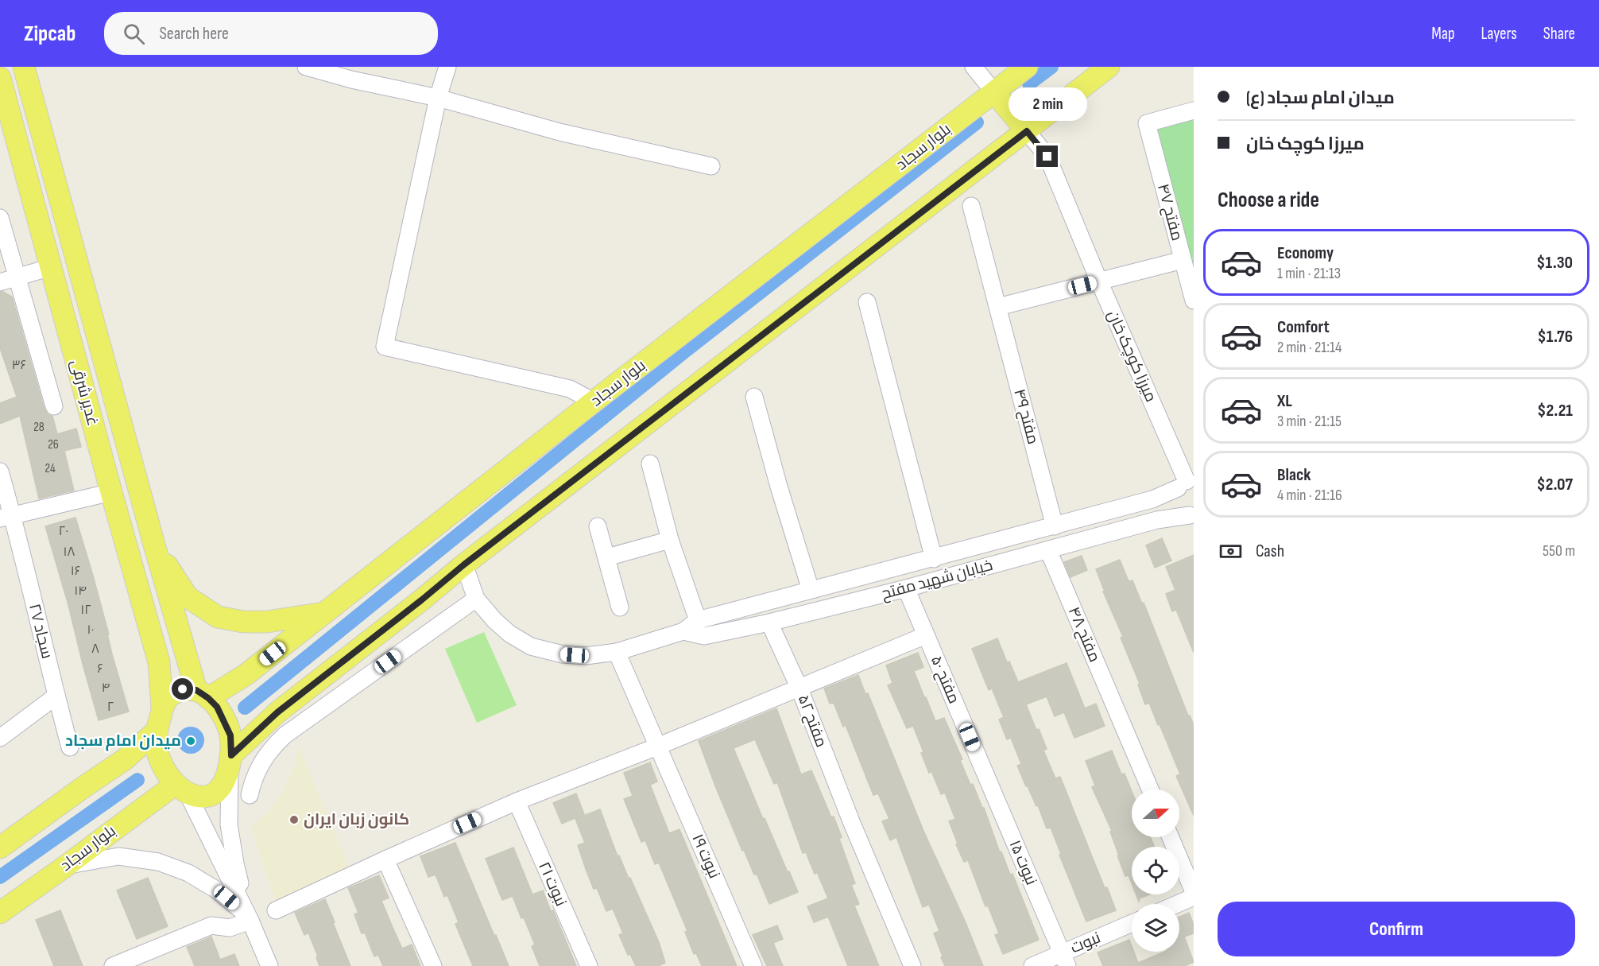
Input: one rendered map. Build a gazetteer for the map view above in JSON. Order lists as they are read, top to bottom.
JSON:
{
  "streets": {
    "main road": ["بلوار سجاد", "غدیر شرقی"],
    "street": [
      "مفتح ۴۷",
      "میرزا کوچک خان",
      "مفتح ۴۹",
      "خیابان شهید مفتح",
      "سجاد ۲۷",
      "مفتح ۴۸",
      "مفتح ۵۰",
      "مفتح ۵۲",
      "نبوت ۱۹",
      "نبوت ۱۵",
      "نبوت ۲۱",
      "نبوت"
    ]
  },
  "crossings": [
    ["بلوار سجاد", "غدیر شرقی"],
    ["میرزا کوچک خان", "خیابان شهید مفتح"],
    ["مفتح ۴۹", "خیابان شهید مفتح"],
    ["خیابان شهید مفتح", "مفتح ۴۸"],
    ["خیابان شهید مفتح", "مفتح ۵۰"],
    ["خیابان شهید مفتح", "مفتح ۵۲"],
    ["خیابان شهید مفتح", "نبوت ۱۹"],
    ["مفتح ۵۰", "نبوت ۱۵"],
    ["نبوت ۱۵", "نبوت"]
  ],
  "places": ["میدان امام سجاد", "کانون زبان ایران"],
  "house_numbers": [
    "۳۶",
    "28",
    "26",
    "24",
    "۲۰",
    "۱۸",
    "۱۶",
    "۱۴",
    "۱۲",
    "۱۰",
    "۸",
    "۶",
    "۴",
    "۲"
  ],
  "north": "right",
  "page": {
    "header": "Zipcab",
    "search": "Search here",
    "nav": ["Map", "Layers", "Share"],
    "banner": ["میدان امام سجاد (ع)", "میرزا کوچک خان"],
    "bubble": "2 min",
    "heading": "Choose a ride",
    "list": [
      {
        "name": "Economy",
        "note": "1 min · 21:13",
        "value": "$1.30"
      },
      {
        "name": "Comfort",
        "note": "2 min · 21:14",
        "value": "$1.76"
      },
      {
        "name": "XL",
        "note": "3 min · 21:15",
        "value": "$2.21"
      },
      {
        "name": "Black",
        "note": "4 min · 21:16",
        "value": "$2.07"
      }
    ],
    "pay": ["Cash", "550 m"],
    "buttons": "Confirm"
  }
}
